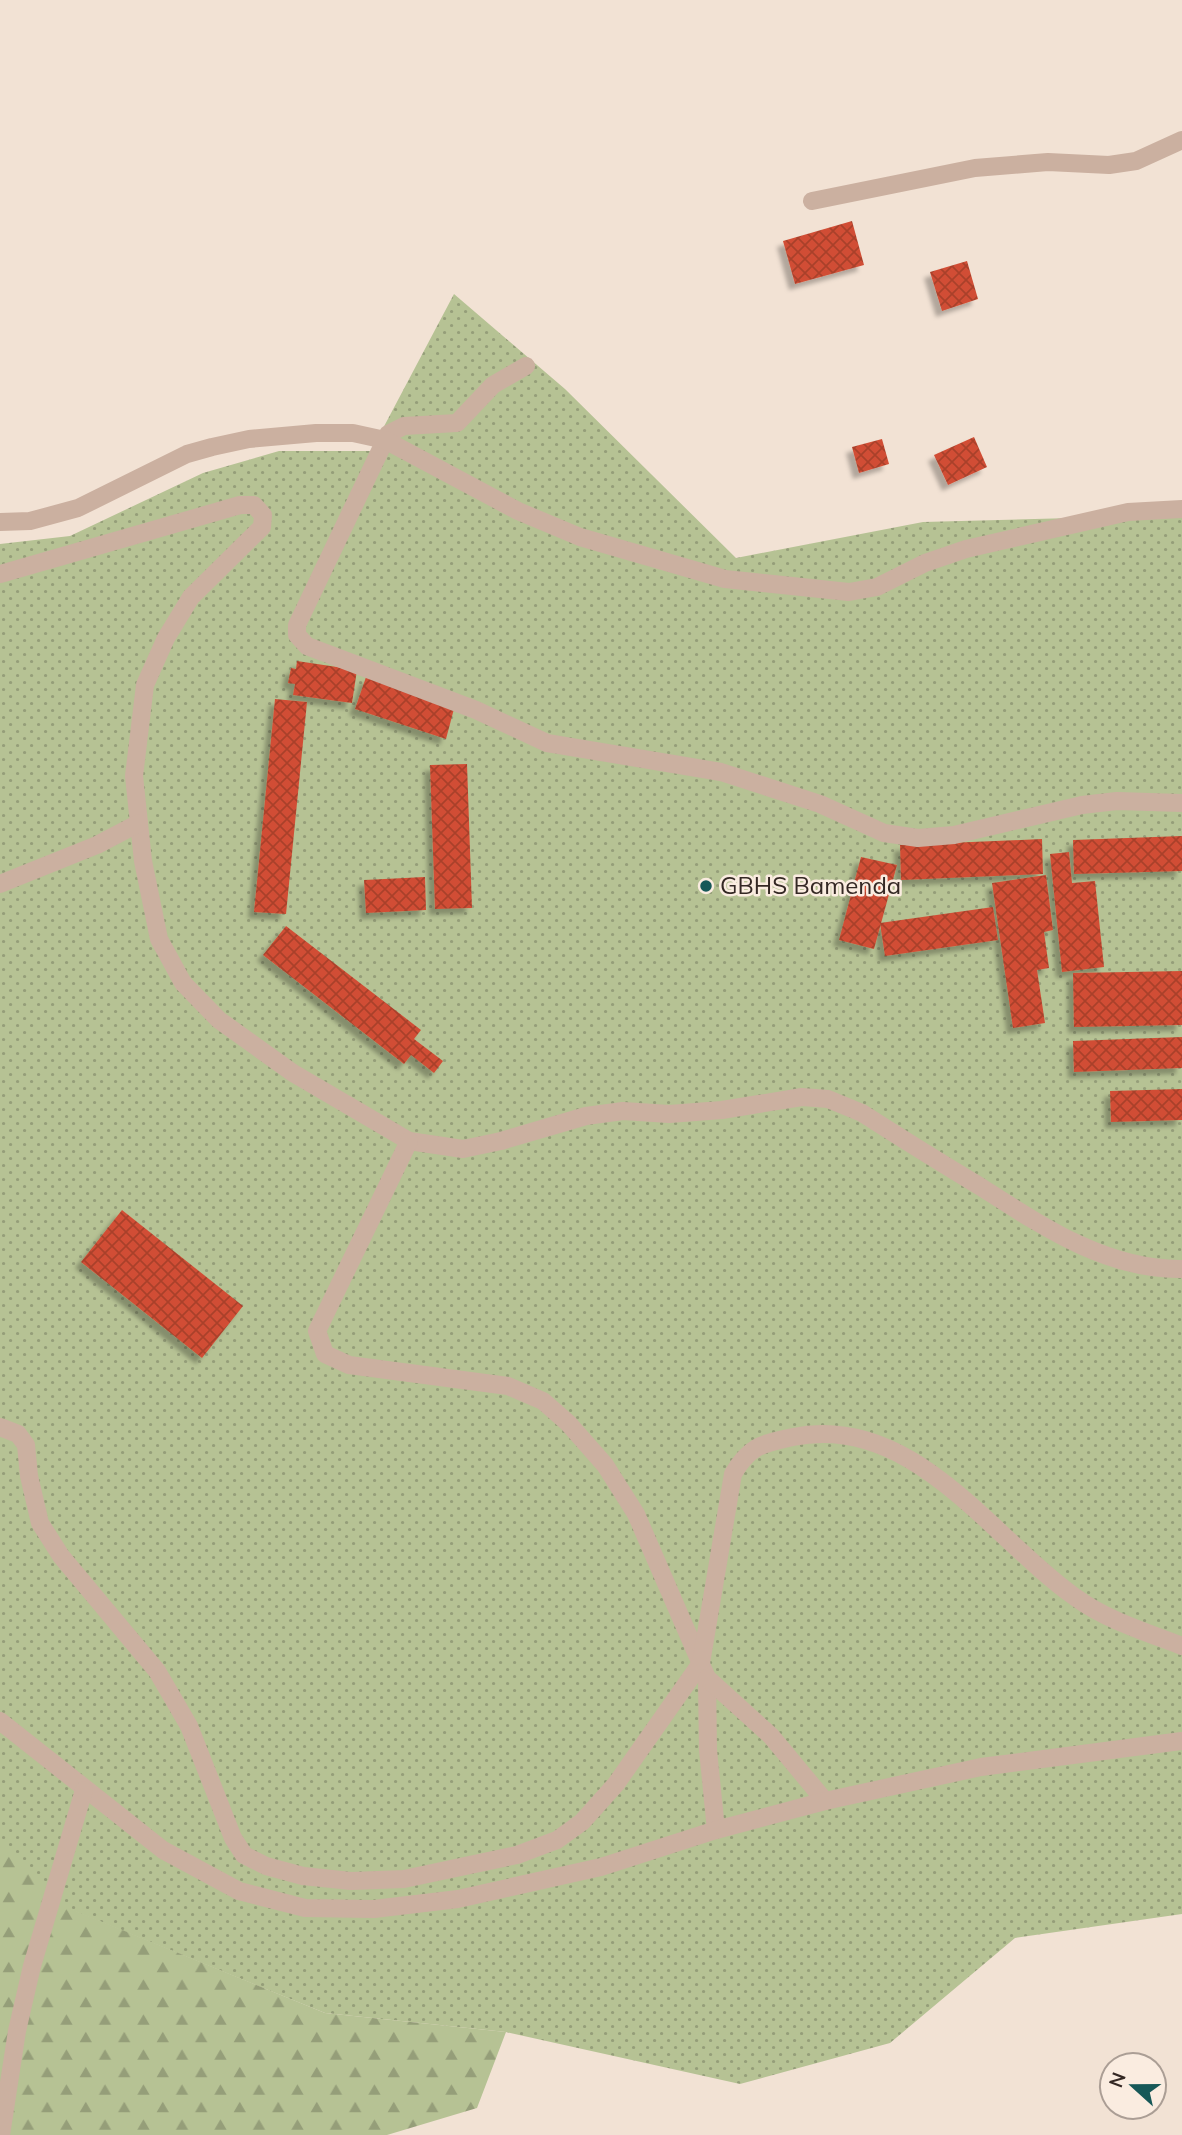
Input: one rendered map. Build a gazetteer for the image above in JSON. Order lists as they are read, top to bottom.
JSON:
{
  "places": ["GBHS Bamenda"],
  "north": "left"
}
